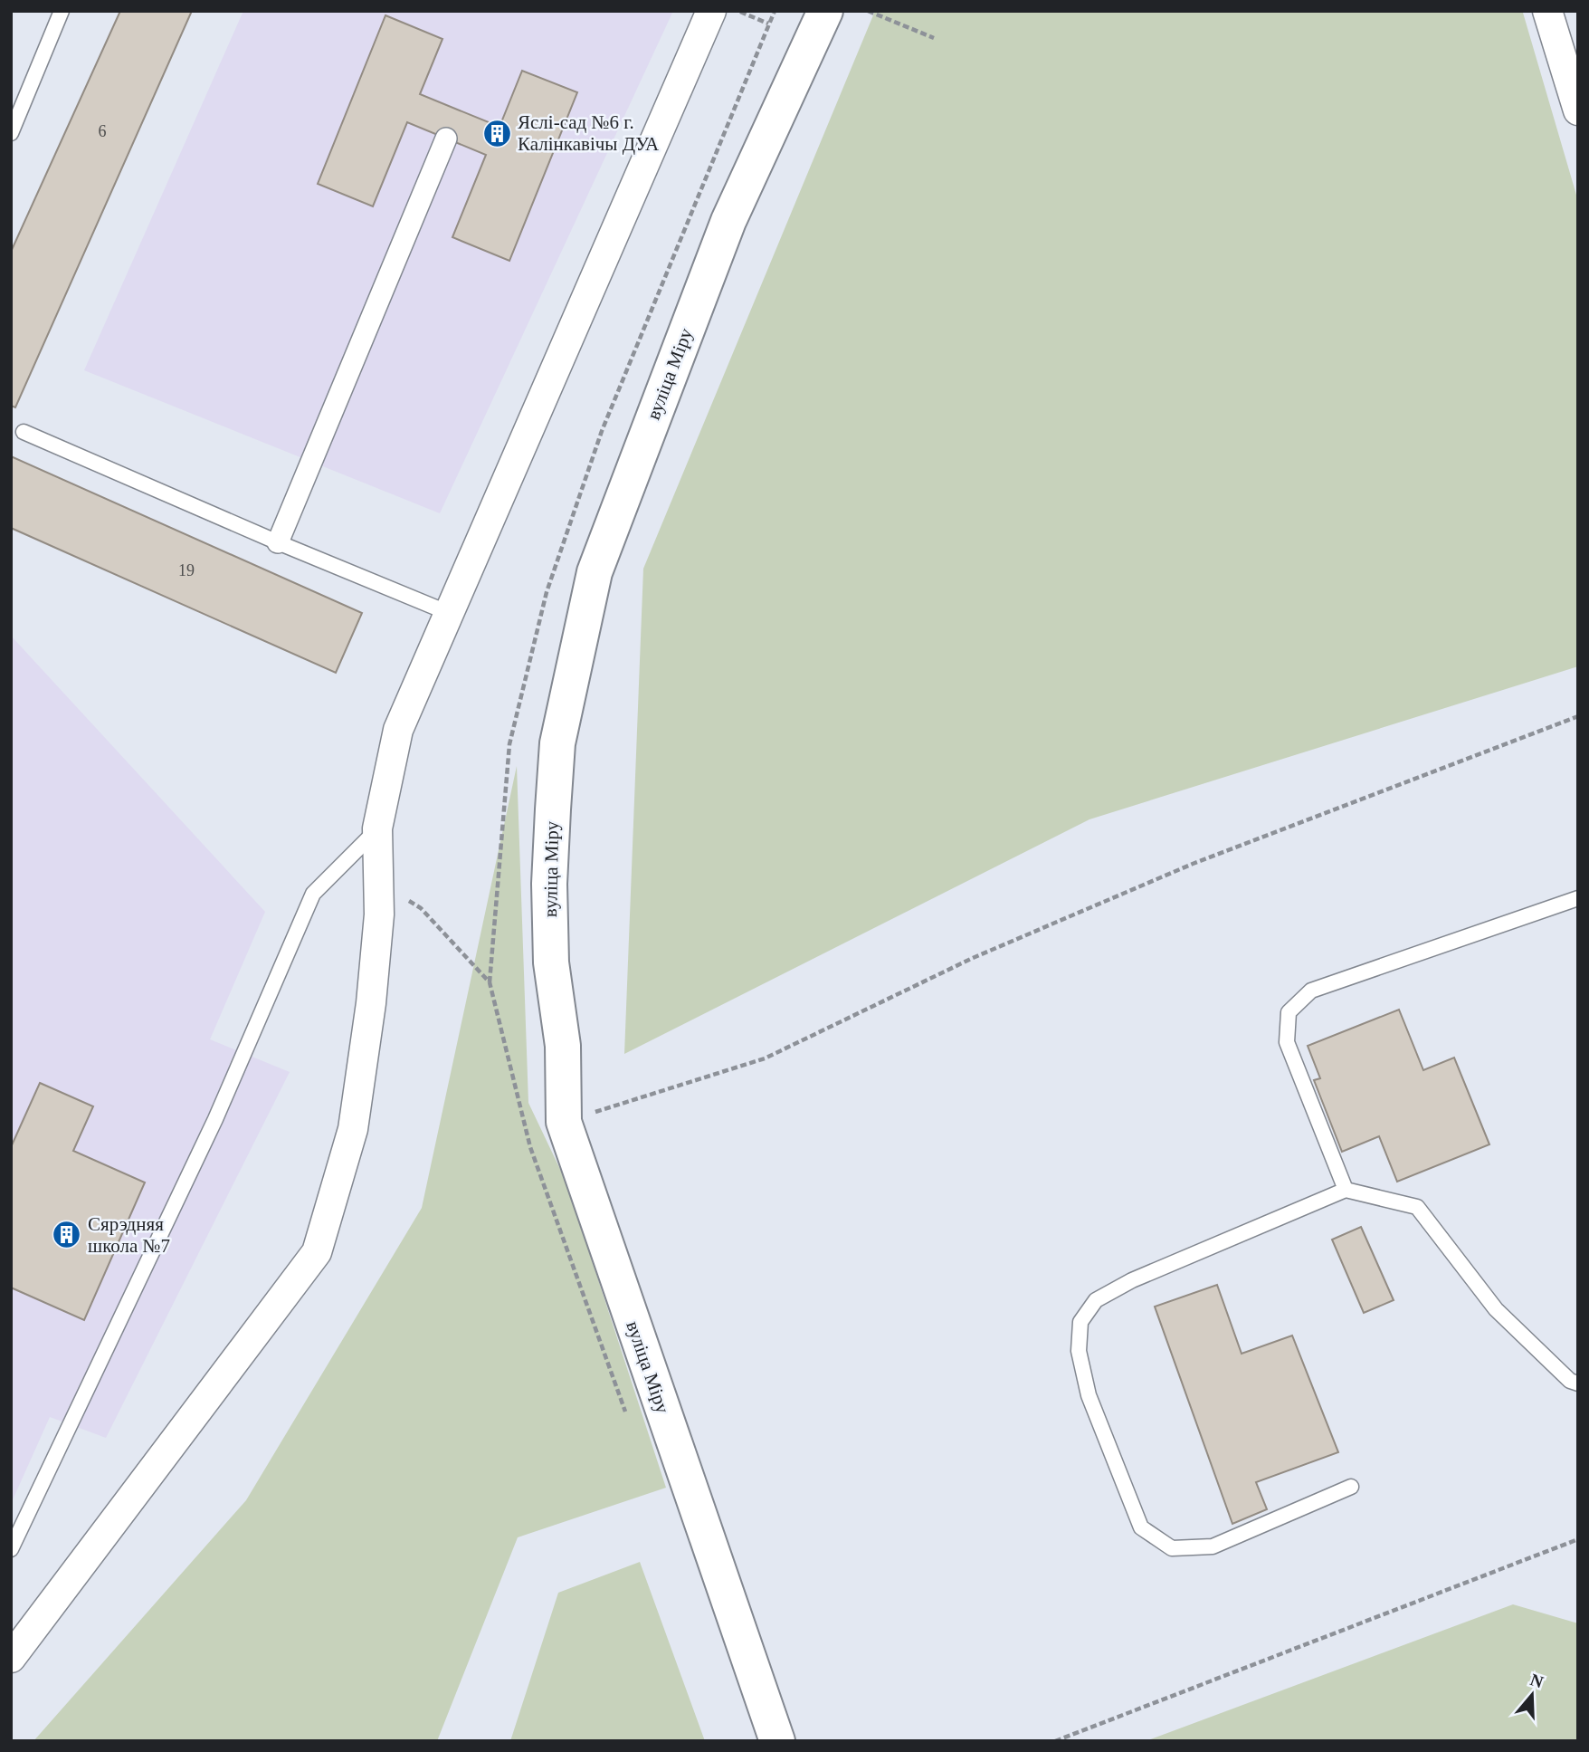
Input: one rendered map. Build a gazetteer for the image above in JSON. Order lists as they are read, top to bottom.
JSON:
{
  "streets": {
    "street": ["вуліца Міру"]
  },
  "places": {
    "building": ["Яслі-сад №6 г. Калінкавічы ДУА", "Сярэдняя школа №7"]
  },
  "house_numbers": ["6", "19"],
  "north": "top"
}
